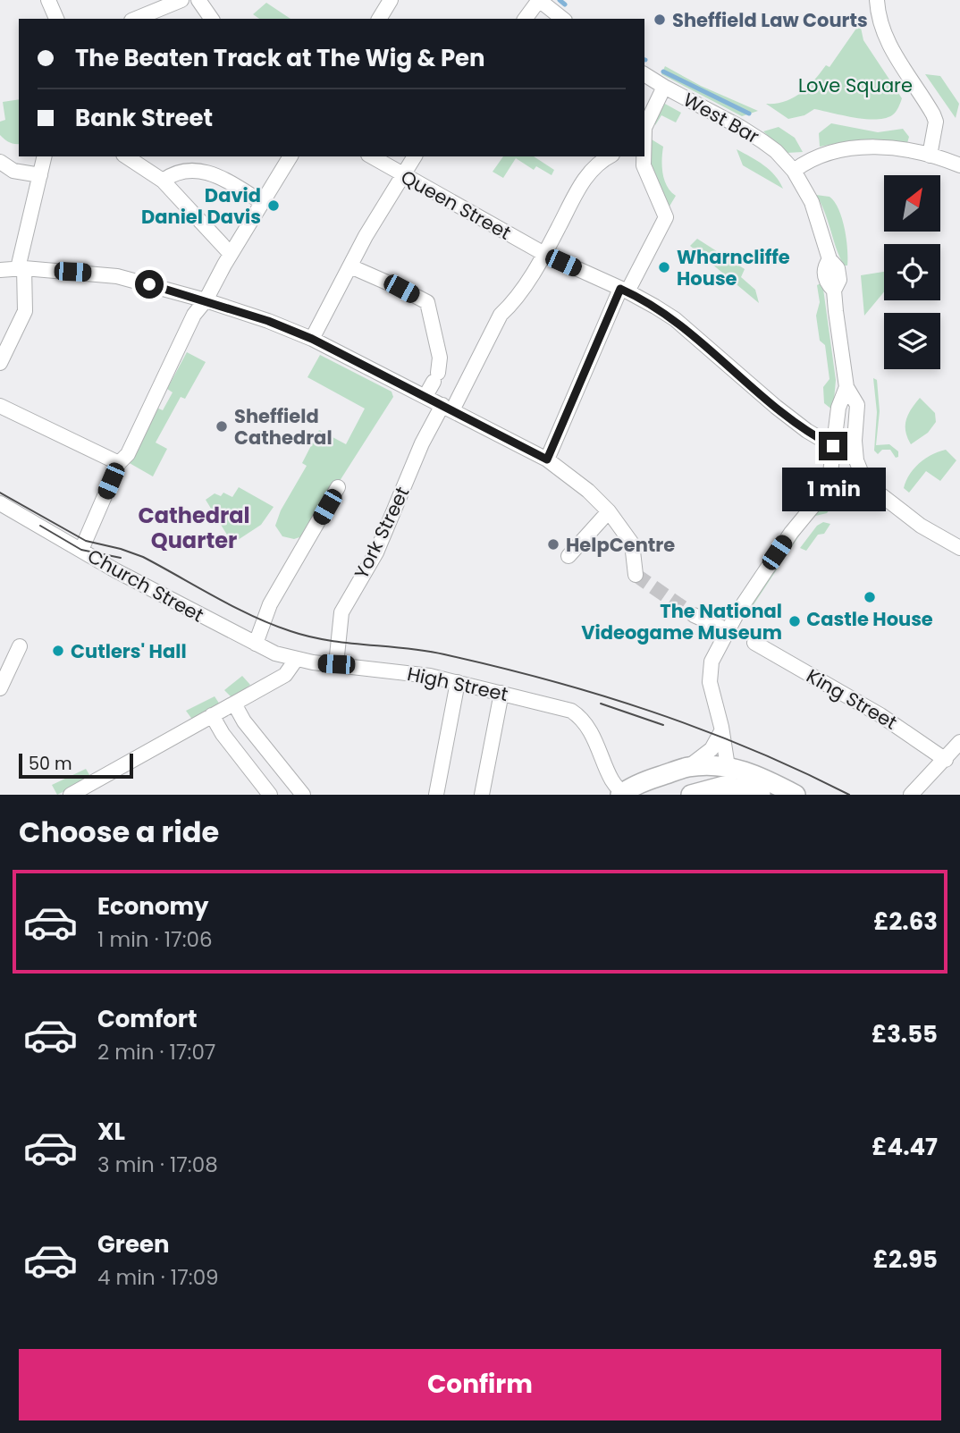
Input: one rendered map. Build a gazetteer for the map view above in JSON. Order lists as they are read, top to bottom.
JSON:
{
  "streets": {
    "street": [
      "West Bar",
      "Queen Street",
      "York Street",
      "Church Street",
      "High Street",
      "King Street"
    ]
  },
  "crossings": [
    ["Queen Street", "York Street"],
    ["York Street", "High Street"],
    ["Church Street", "High Street"]
  ],
  "districts": ["Cathedral Quarter"],
  "parks": ["Love Square"],
  "places": [
    "Sheffield Law Courts",
    "David Daniel Davis",
    "Wharncliffe House",
    "Sheffield Cathedral",
    "HelpCentre",
    "Castle House",
    "The National Videogame Museum",
    "Cutlers' Hall"
  ],
  "scale_bar": "50 m",
  "north": "top right",
  "page": {
    "banner": ["The Beaten Track at The Wig & Pen", "Bank Street"],
    "bubble": "1 min",
    "scale": "50 m",
    "heading": "Choose a ride",
    "list": [
      {
        "name": "Economy",
        "note": "1 min · 17:06",
        "value": "£2.63"
      },
      {
        "name": "Comfort",
        "note": "2 min · 17:07",
        "value": "£3.55"
      },
      {
        "name": "XL",
        "note": "3 min · 17:08",
        "value": "£4.47"
      },
      {
        "name": "Green",
        "note": "4 min · 17:09",
        "value": "£2.95"
      }
    ],
    "buttons": "Confirm"
  }
}
